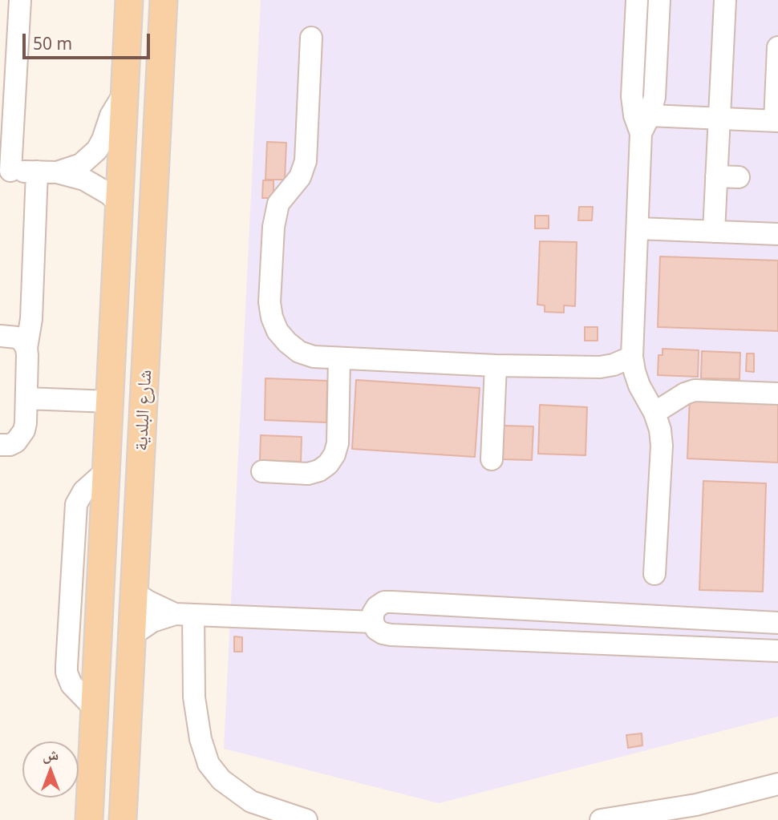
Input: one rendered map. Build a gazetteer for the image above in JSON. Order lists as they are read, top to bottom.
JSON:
{
  "streets": {
    "main road": ["شارع البلدية"]
  },
  "scale_bar": "50 m",
  "north": "top"
}
